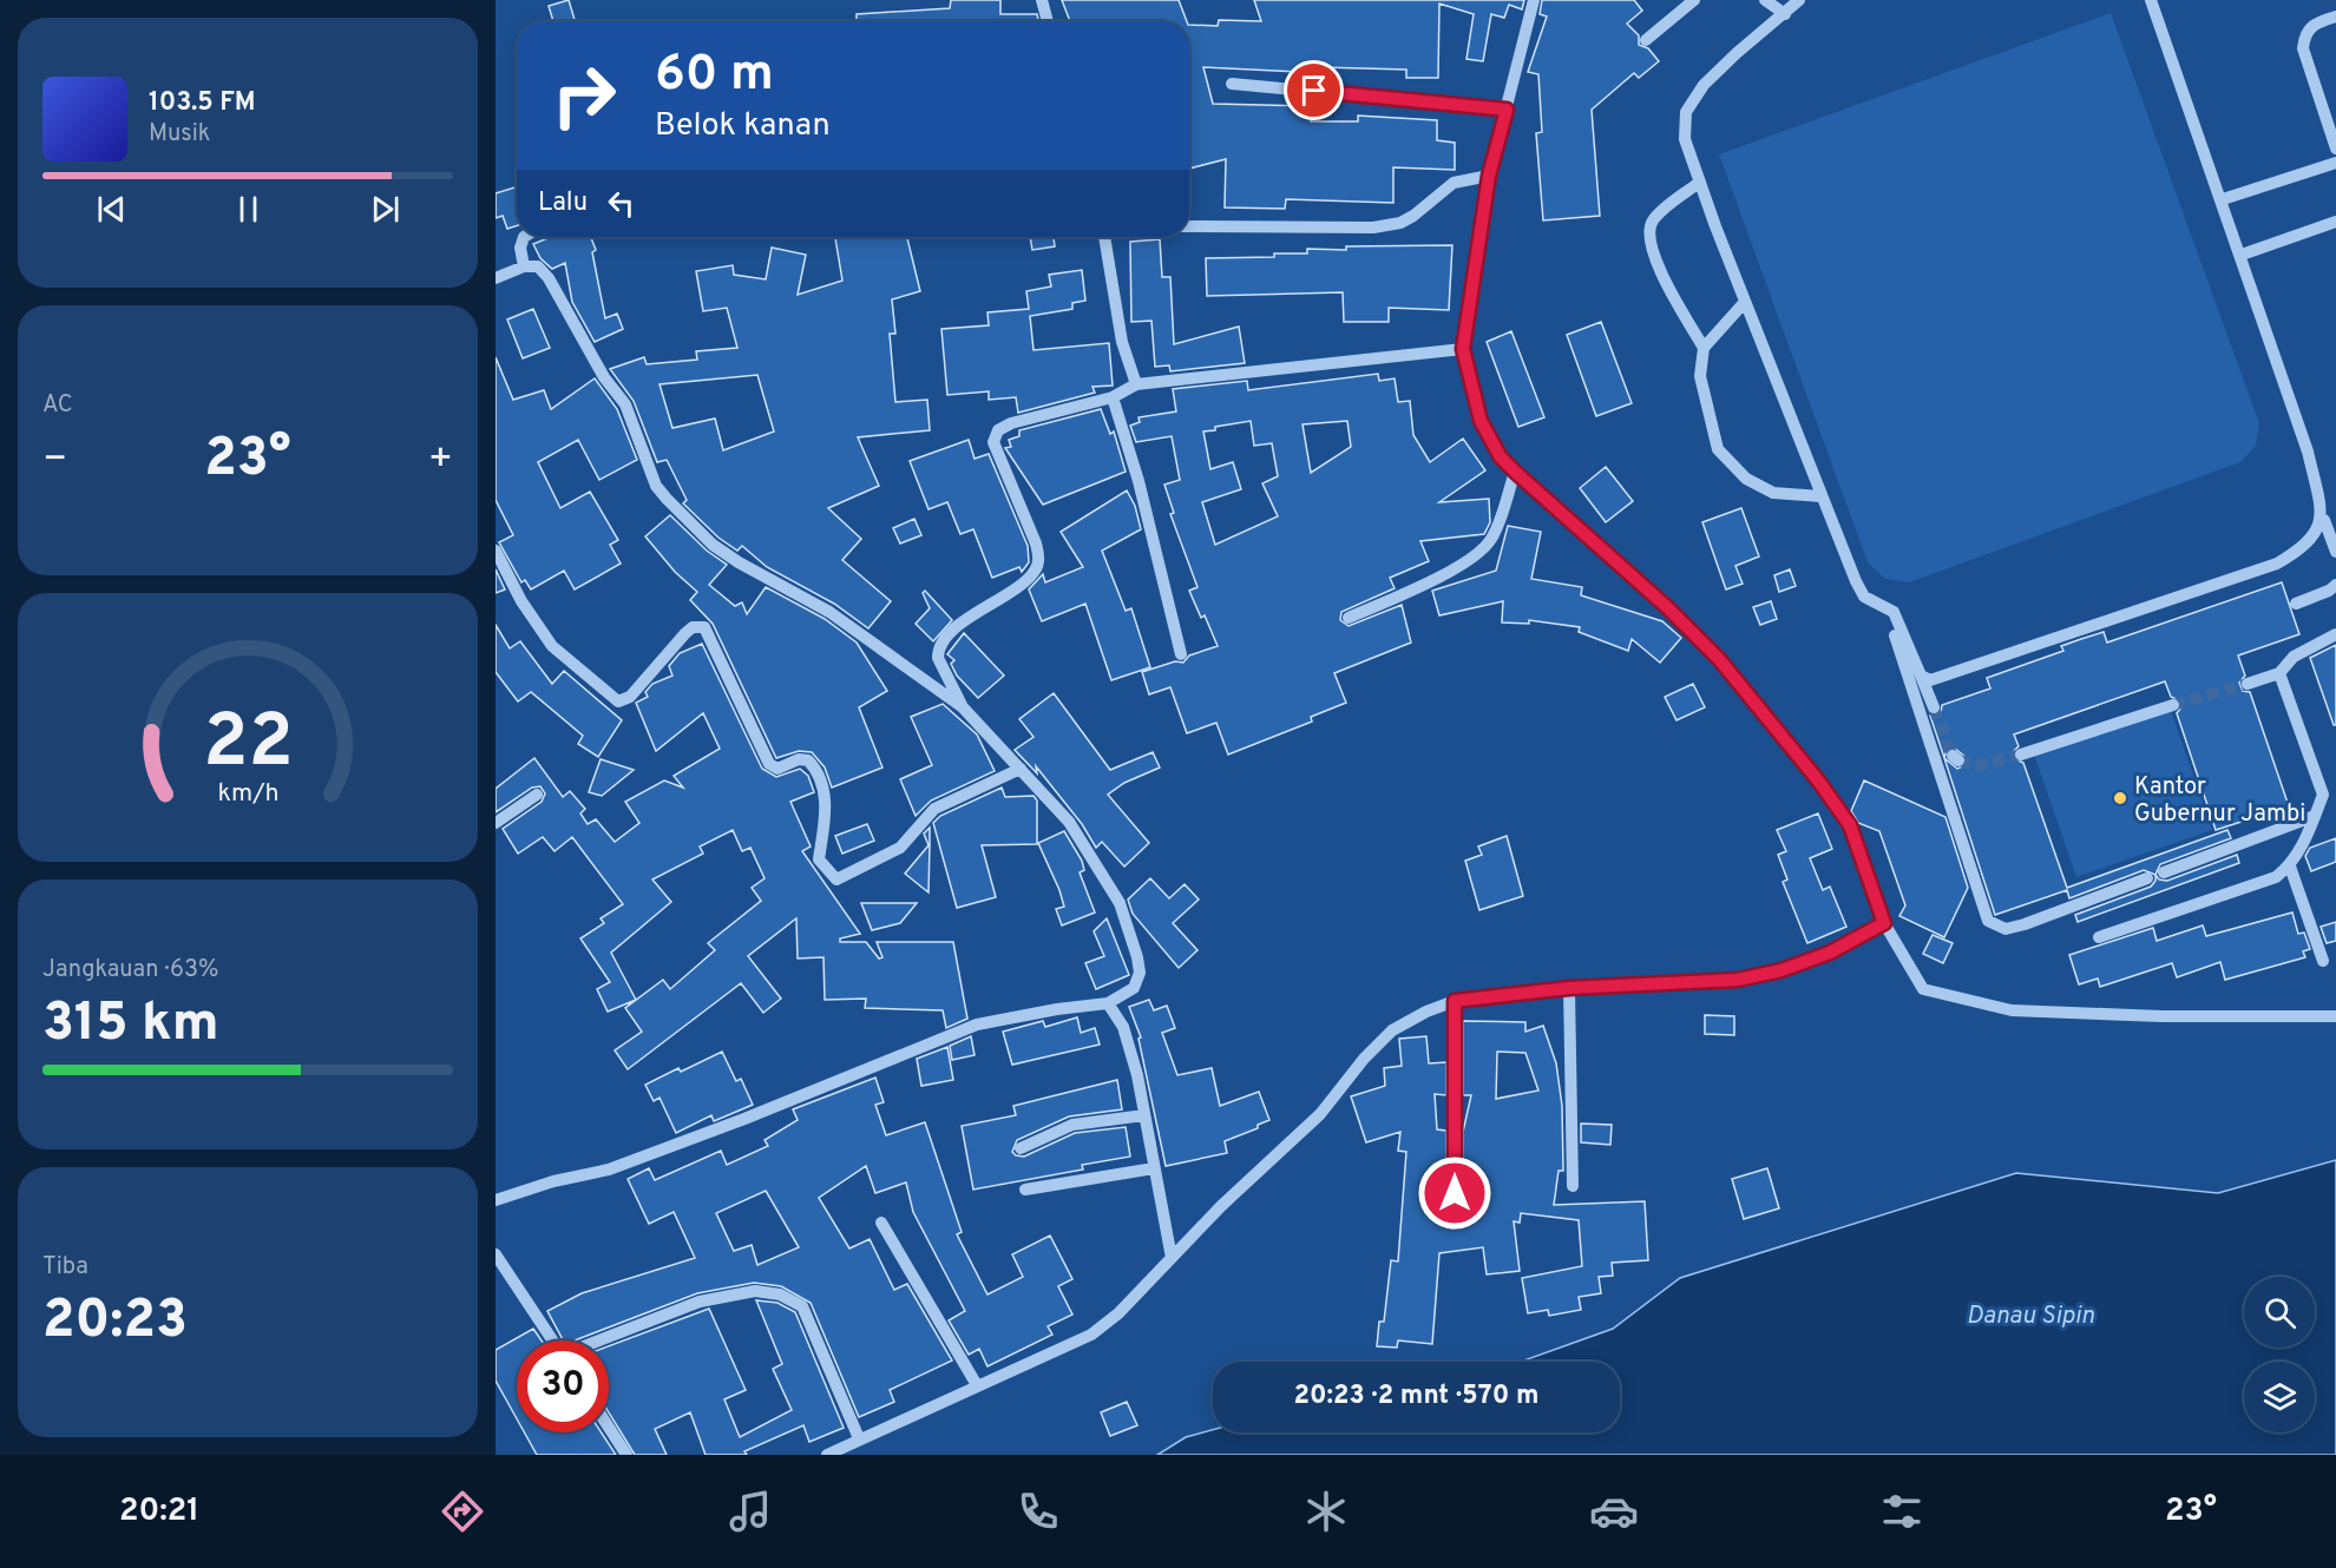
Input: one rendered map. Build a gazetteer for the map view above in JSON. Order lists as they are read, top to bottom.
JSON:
{
  "water": ["Danau Sipin"],
  "places": ["Kantor Gubernur Jambi"],
  "page": {
    "turn": ["60 m", "Belok kanan"],
    "song": ["103.5 FM", "Musik"],
    "then": "Lalu",
    "tile": [
      "AC",
      ["Jangkauan · 63%", "315 km"],
      ["Tiba", "20:23"]
    ],
    "heat": ["−", "23°", "+"],
    "limit": "30",
    "trip": "20:23 · 2 mnt · 570 m",
    "tabs": ["20:21", "23°"],
    "gauge": ["22", "km/h"]
  }
}
